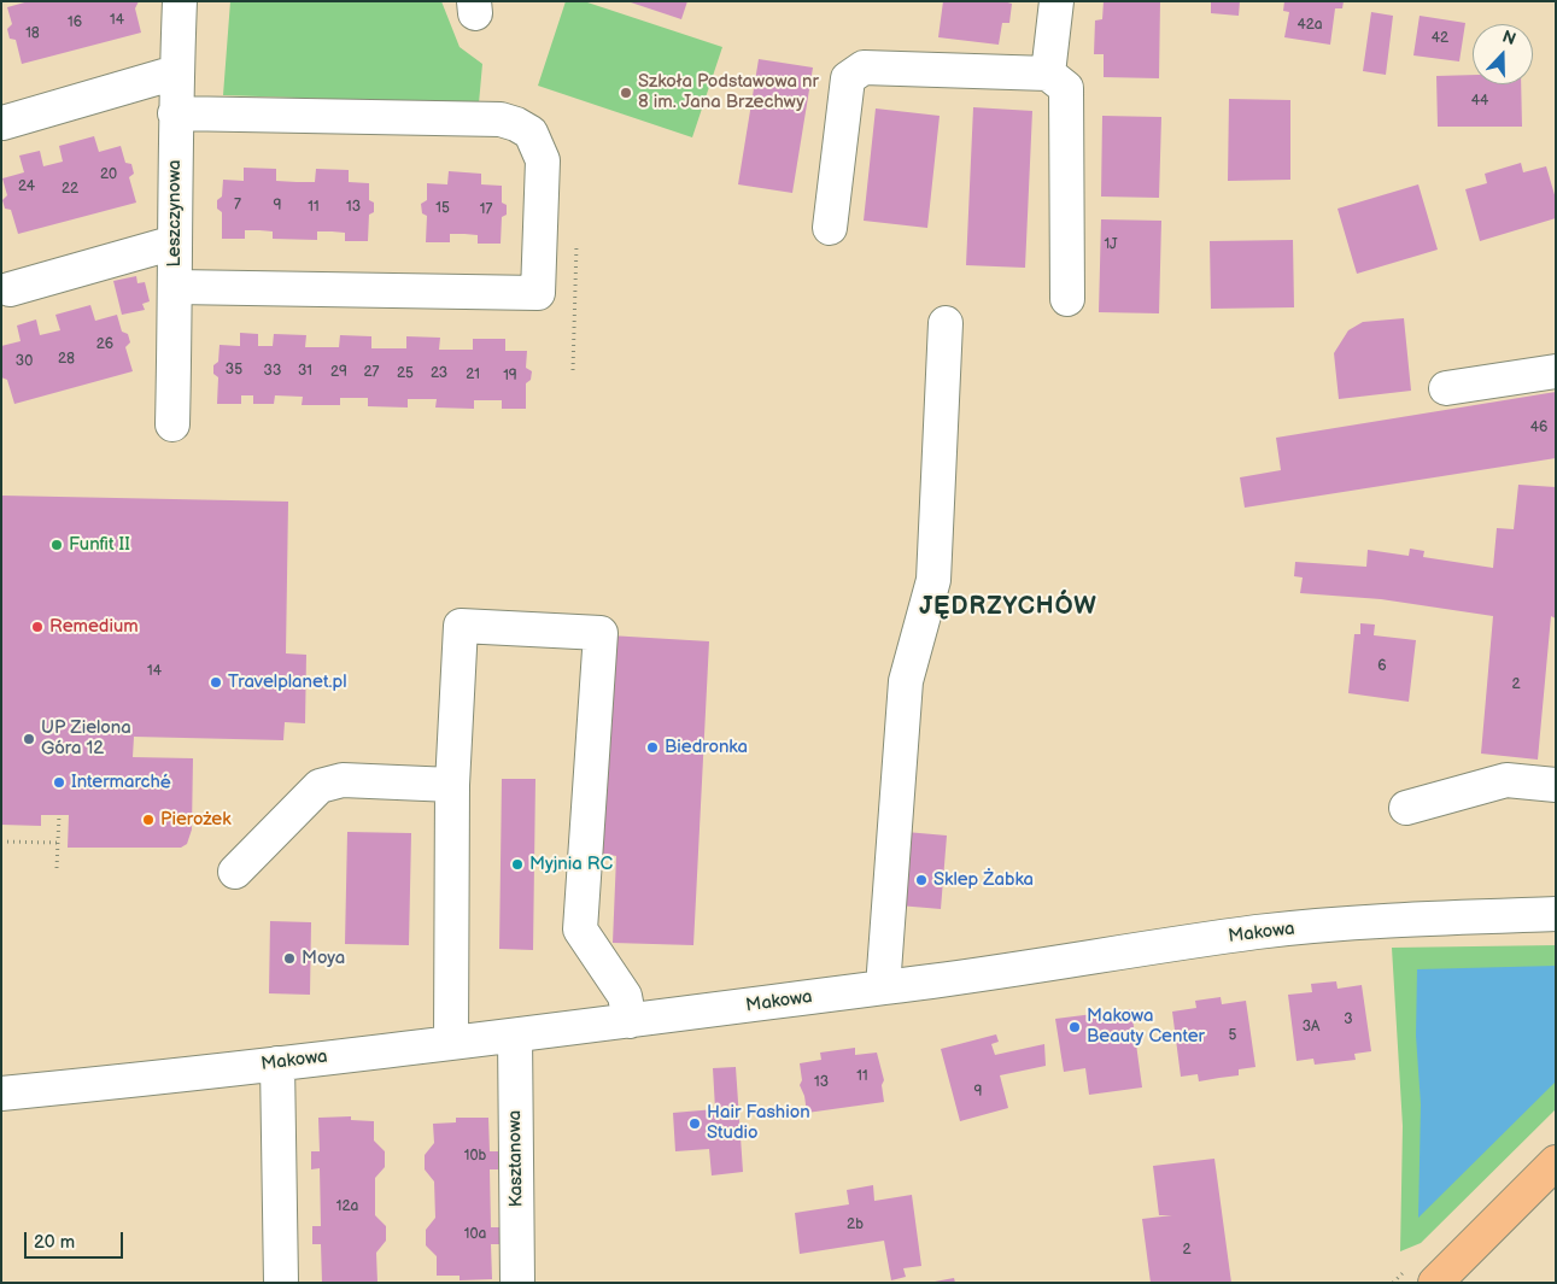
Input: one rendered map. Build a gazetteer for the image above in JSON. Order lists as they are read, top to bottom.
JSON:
{
  "streets": {
    "street": ["Leszczynowa", "Makowa", "Kasztanowa"]
  },
  "crossings": [
    ["Makowa", "Kasztanowa"]
  ],
  "districts": ["JĘDRZYCHÓW"],
  "places": [
    "Szkoła Podstawowa nr 8 im. Jana Brzechwy",
    "Funfit II",
    "Remedium",
    "Travelplanet.pl",
    "UP Zielona Góra 12",
    "Biedronka",
    "Intermarché",
    "Pierożek",
    "Myjnia RC",
    "Sklep Żabka",
    "Moya",
    "Makowa Beauty Center",
    "Hair Fashion Studio"
  ],
  "house_numbers": [
    "14",
    "16",
    "42a",
    "18",
    "42",
    "44",
    "20",
    "24",
    "22",
    "7",
    "9",
    "11",
    "13",
    "15",
    "17",
    "1J",
    "26",
    "28",
    "30",
    "35",
    "33",
    "31",
    "29",
    "27",
    "25",
    "23",
    "21",
    "19",
    "46",
    "6",
    "14",
    "2",
    "3",
    "3A",
    "5",
    "11",
    "13",
    "9",
    "10b",
    "12a",
    "2b",
    "10a",
    "2"
  ],
  "scale_bar": "20 m",
  "north": "top"
}
